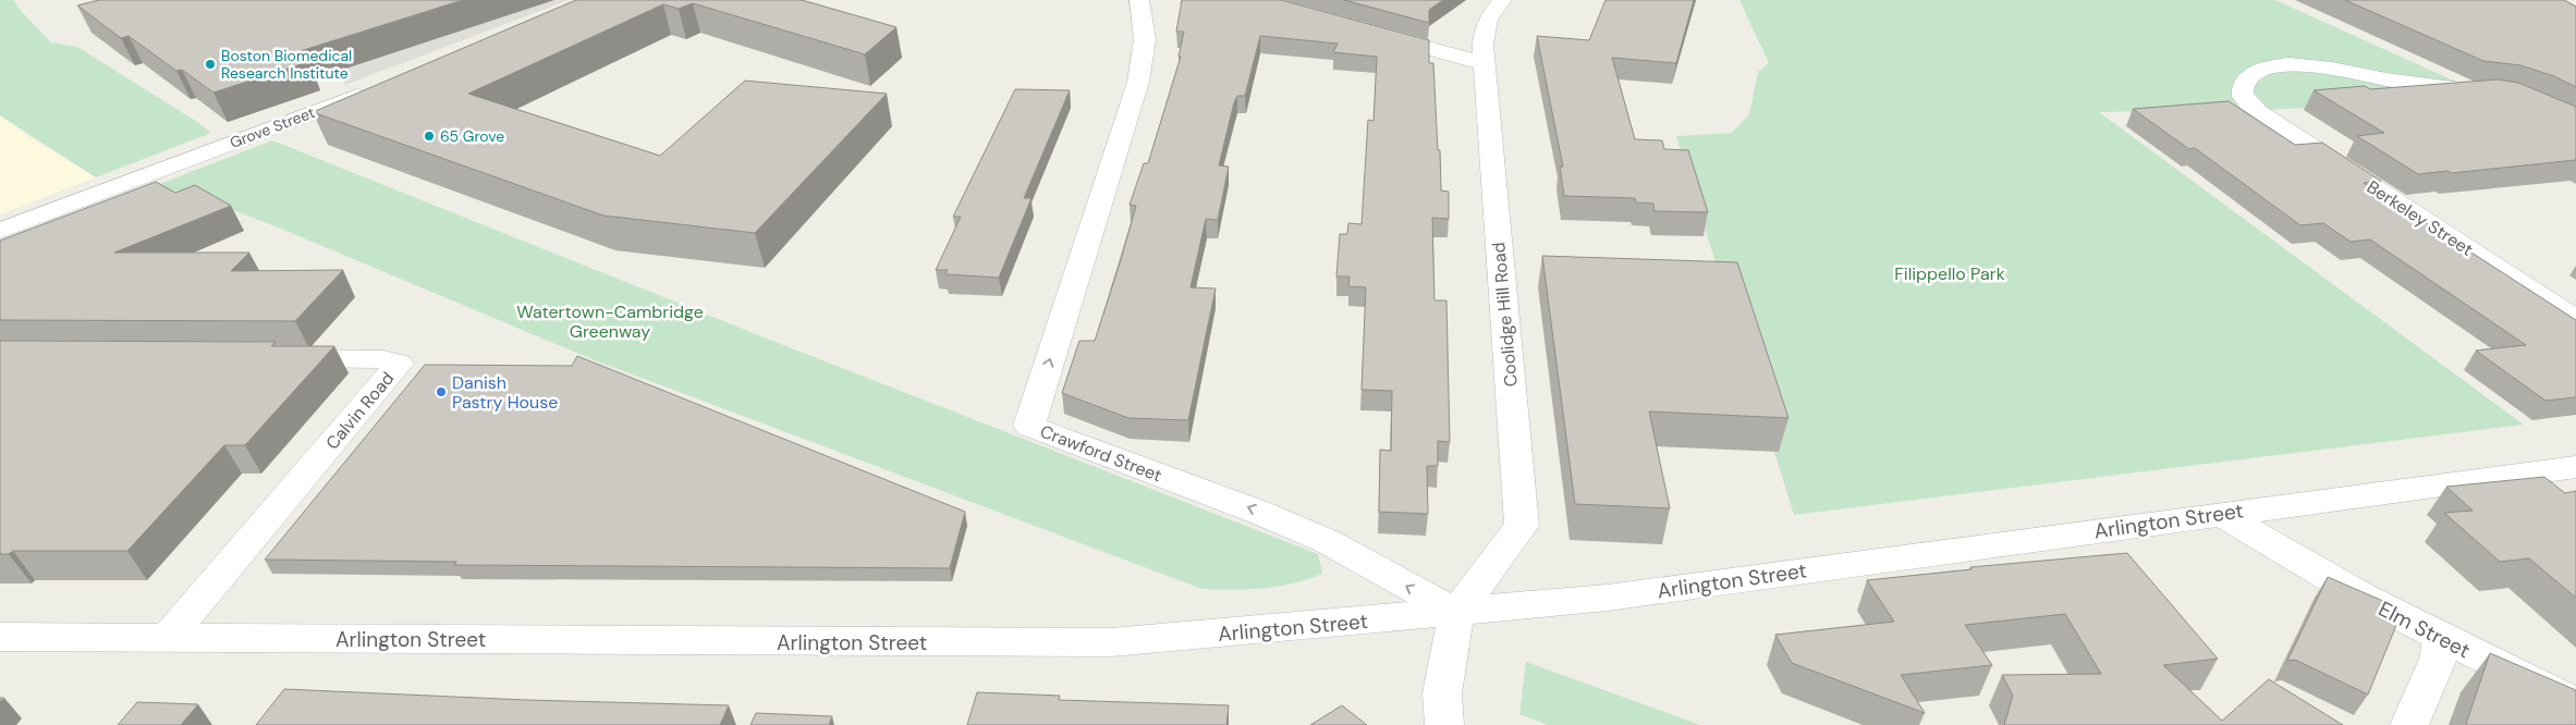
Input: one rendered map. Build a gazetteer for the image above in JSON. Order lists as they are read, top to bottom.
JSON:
{
  "streets": {
    "street": [
      "Grove Street",
      "Berkeley Street",
      "Coolidge Hill Road",
      "Calvin Road",
      "Crawford Street",
      "Arlington Street",
      "Elm Street"
    ]
  },
  "crossings": [
    ["Coolidge Hill Road", "Crawford Street"],
    ["Coolidge Hill Road", "Arlington Street"],
    ["Calvin Road", "Arlington Street"],
    ["Crawford Street", "Arlington Street"],
    ["Arlington Street", "Elm Street"]
  ],
  "parks": ["Filippello Park", "Watertown-Cambridge Greenway"],
  "places": ["Boston Biomedical Research Institute", "65 Grove", "Danish Pastry House"]
}
